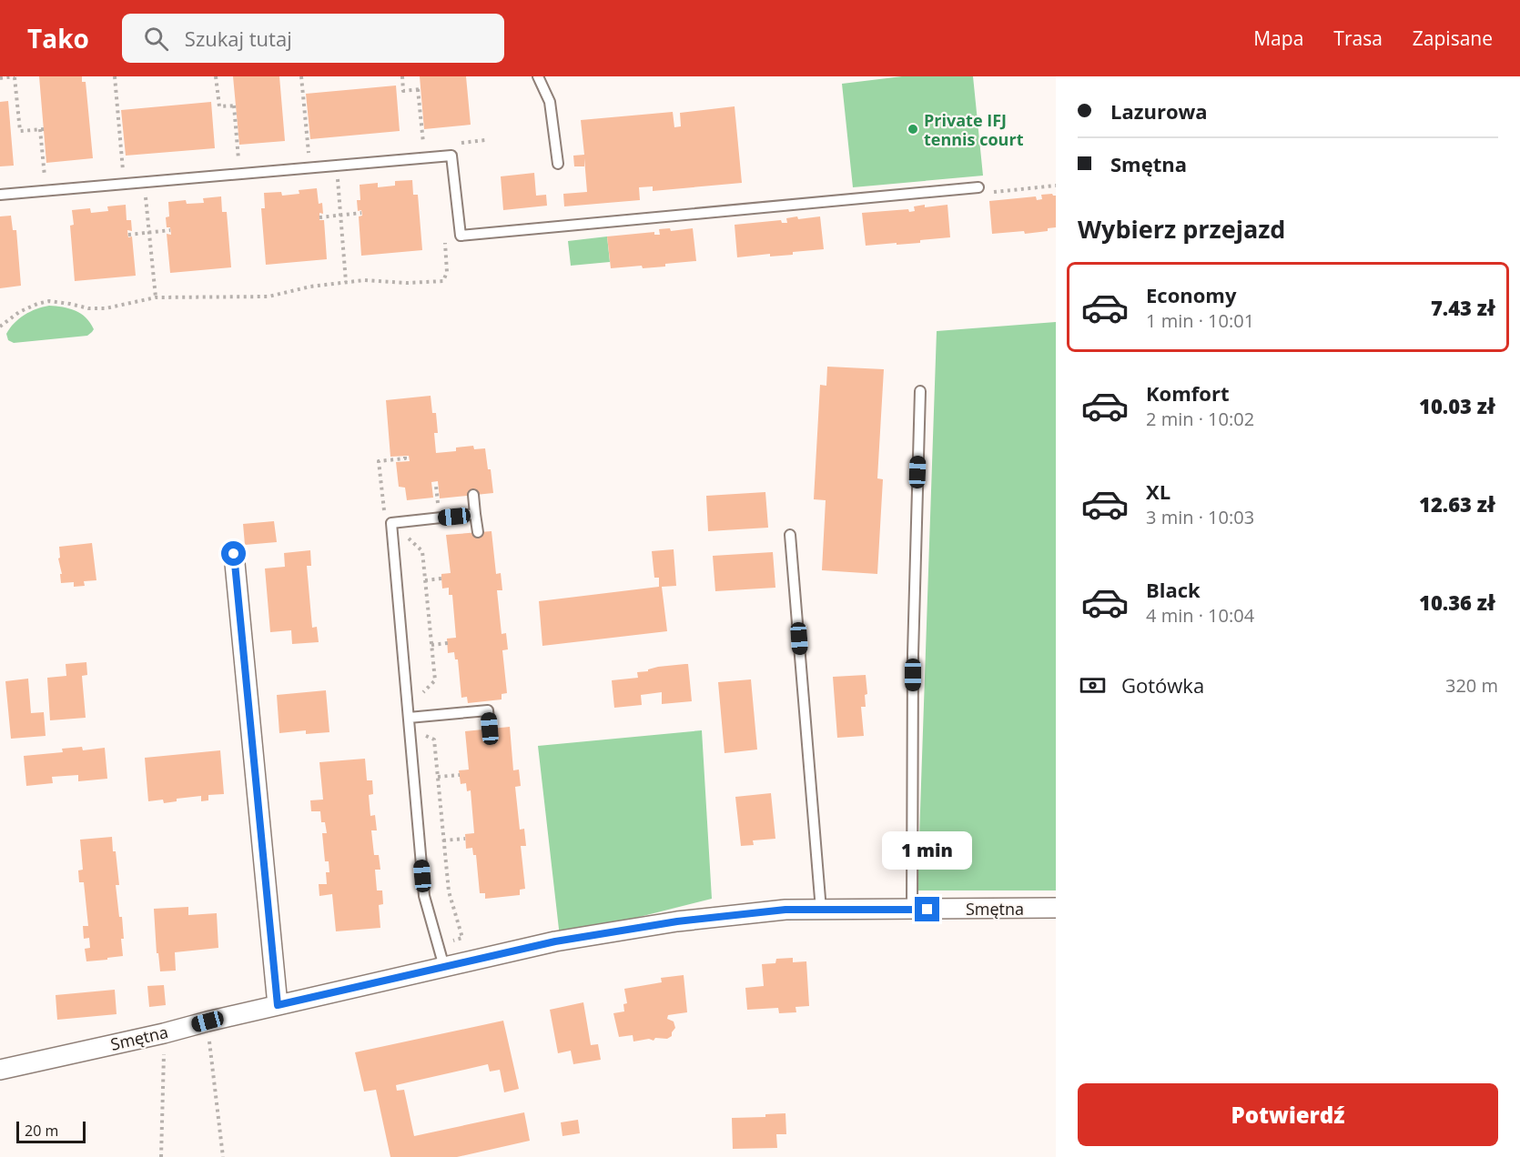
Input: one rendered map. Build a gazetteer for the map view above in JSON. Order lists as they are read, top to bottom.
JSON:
{
  "streets": {
    "street": ["Smętna"]
  },
  "places": ["Private IFJ tennis court"],
  "scale_bar": "20 m",
  "page": {
    "header": "Tako",
    "search": "Szukaj tutaj",
    "nav": ["Mapa", "Trasa", "Zapisane"],
    "banner": ["Lazurowa", "Smętna"],
    "heading": "Wybierz przejazd",
    "list": [
      {
        "name": "Economy",
        "note": "1 min · 10:01",
        "value": "7.43 zł"
      },
      {
        "name": "Komfort",
        "note": "2 min · 10:02",
        "value": "10.03 zł"
      },
      {
        "name": "XL",
        "note": "3 min · 10:03",
        "value": "12.63 zł"
      },
      {
        "name": "Black",
        "note": "4 min · 10:04",
        "value": "10.36 zł"
      }
    ],
    "pay": ["Gotówka", "320 m"],
    "bubble": "1 min",
    "buttons": "Potwierdź",
    "scale": "20 m"
  }
}
